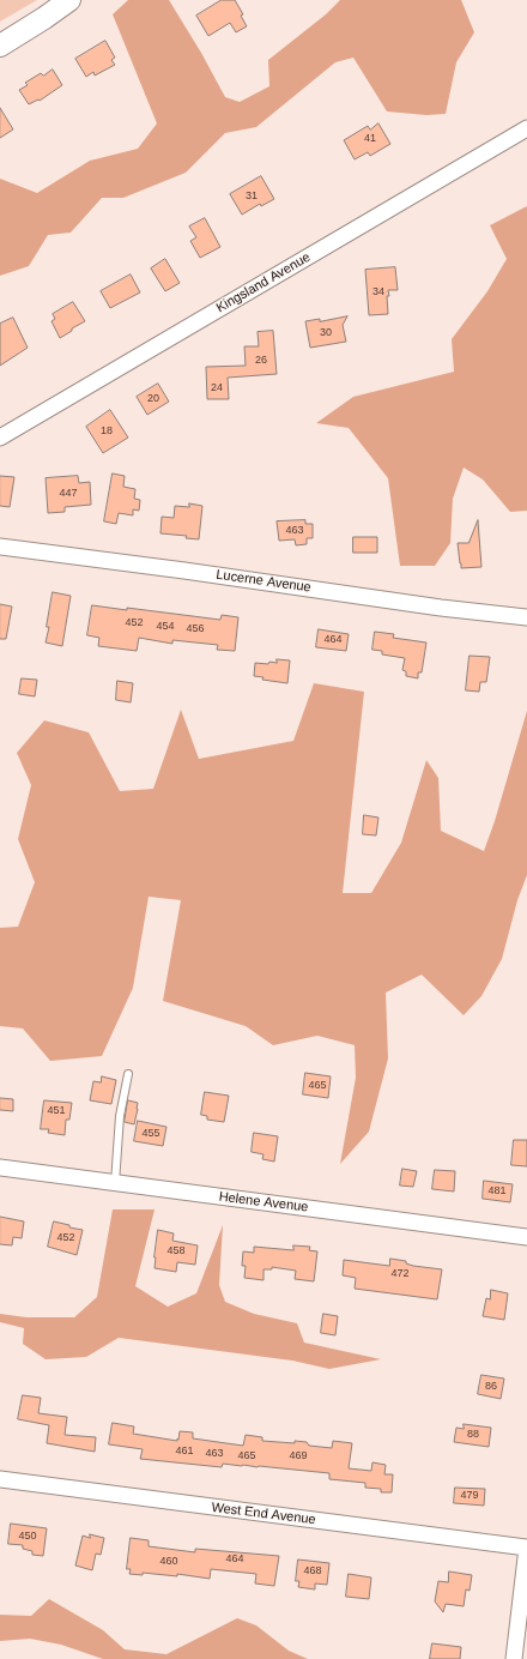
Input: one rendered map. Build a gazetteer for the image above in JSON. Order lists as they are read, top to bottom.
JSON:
{
  "streets": {
    "street": [
      "Kingsland Avenue",
      "Lucerne Avenue",
      "Helene Avenue",
      "West End Avenue"
    ]
  },
  "house_numbers": [
    "41",
    "31",
    "34",
    "30",
    "26",
    "24",
    "20",
    "18",
    "447",
    "463",
    "452",
    "454",
    "456",
    "464",
    "465",
    "451",
    "455",
    "481",
    "452",
    "458",
    "472",
    "86",
    "88",
    "461",
    "463",
    "465",
    "469",
    "479",
    "450",
    "464",
    "460",
    "468"
  ]
}
